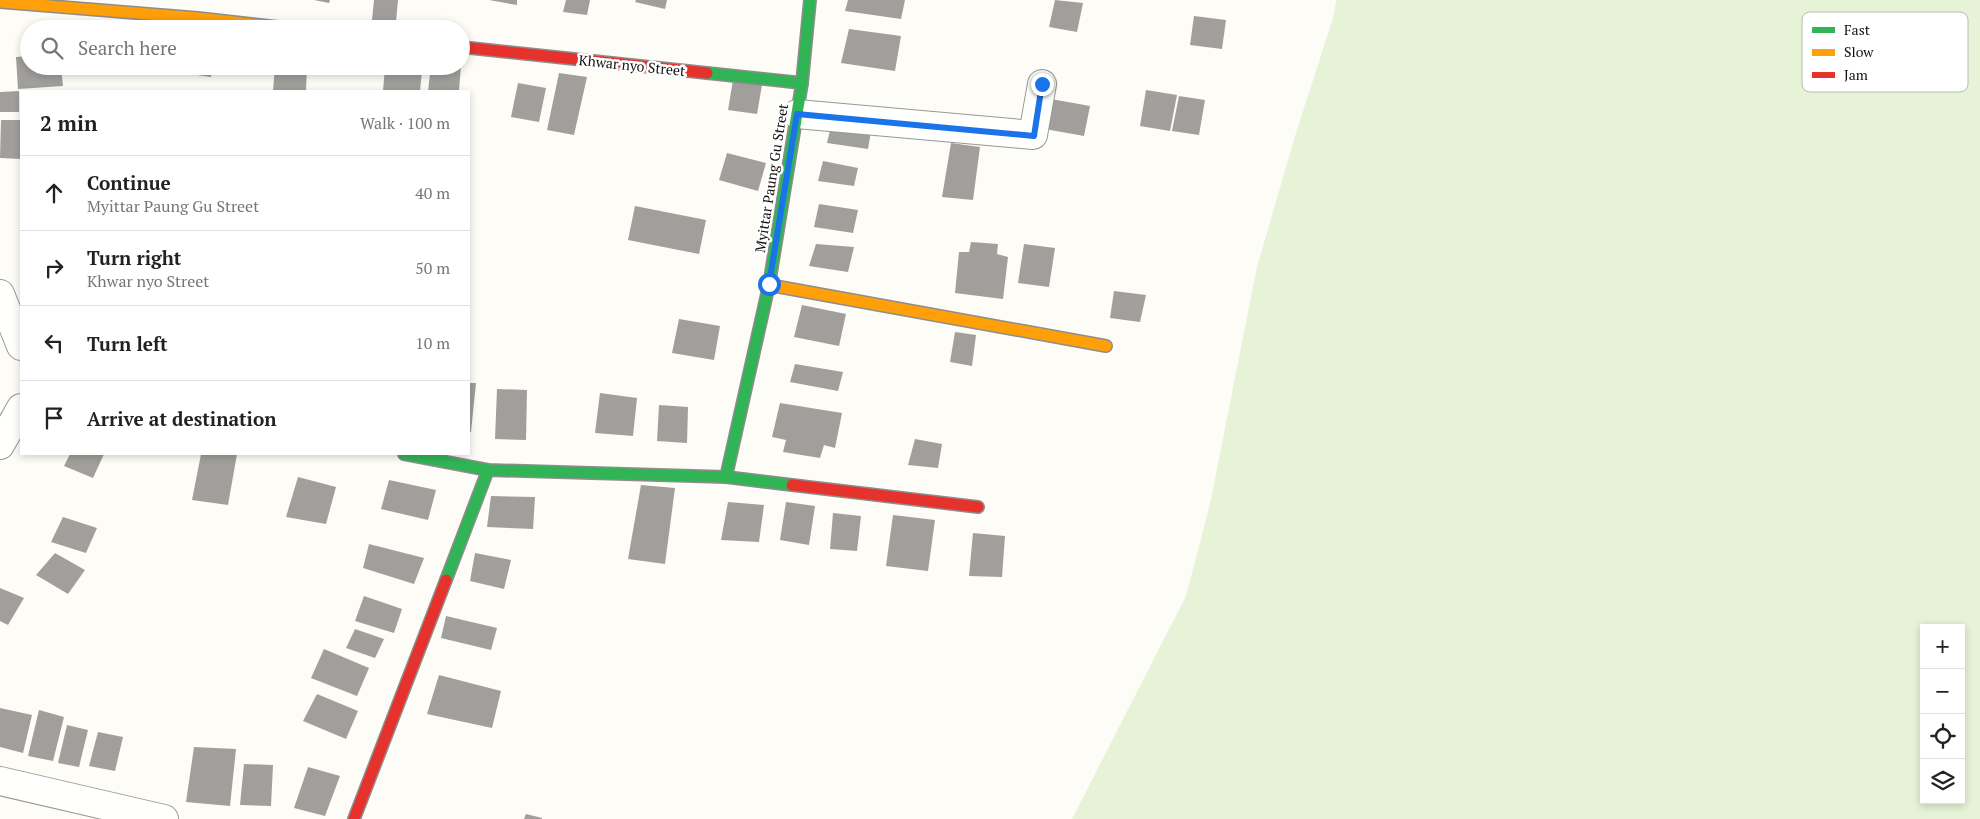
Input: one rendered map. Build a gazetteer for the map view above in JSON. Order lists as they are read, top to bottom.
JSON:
{
  "streets": {
    "street": ["Khwar nyo Street", "Myittar Paung Gu Street"]
  },
  "crossings": [
    ["Khwar nyo Street", "Myittar Paung Gu Street"]
  ],
  "legend": ["Fast", "Slow", "Jam"],
  "page": {
    "search": "Search here",
    "heading": ["2 min", "Walk · 100 m"],
    "list": [
      ["Continue", "Myittar Paung Gu Street", "40 m"],
      ["Turn right", "Khwar nyo Street", "50 m"],
      ["Turn left", "10 m"],
      "Arrive at destination"
    ],
    "map_buttons": ["+", "−"]
  }
}
